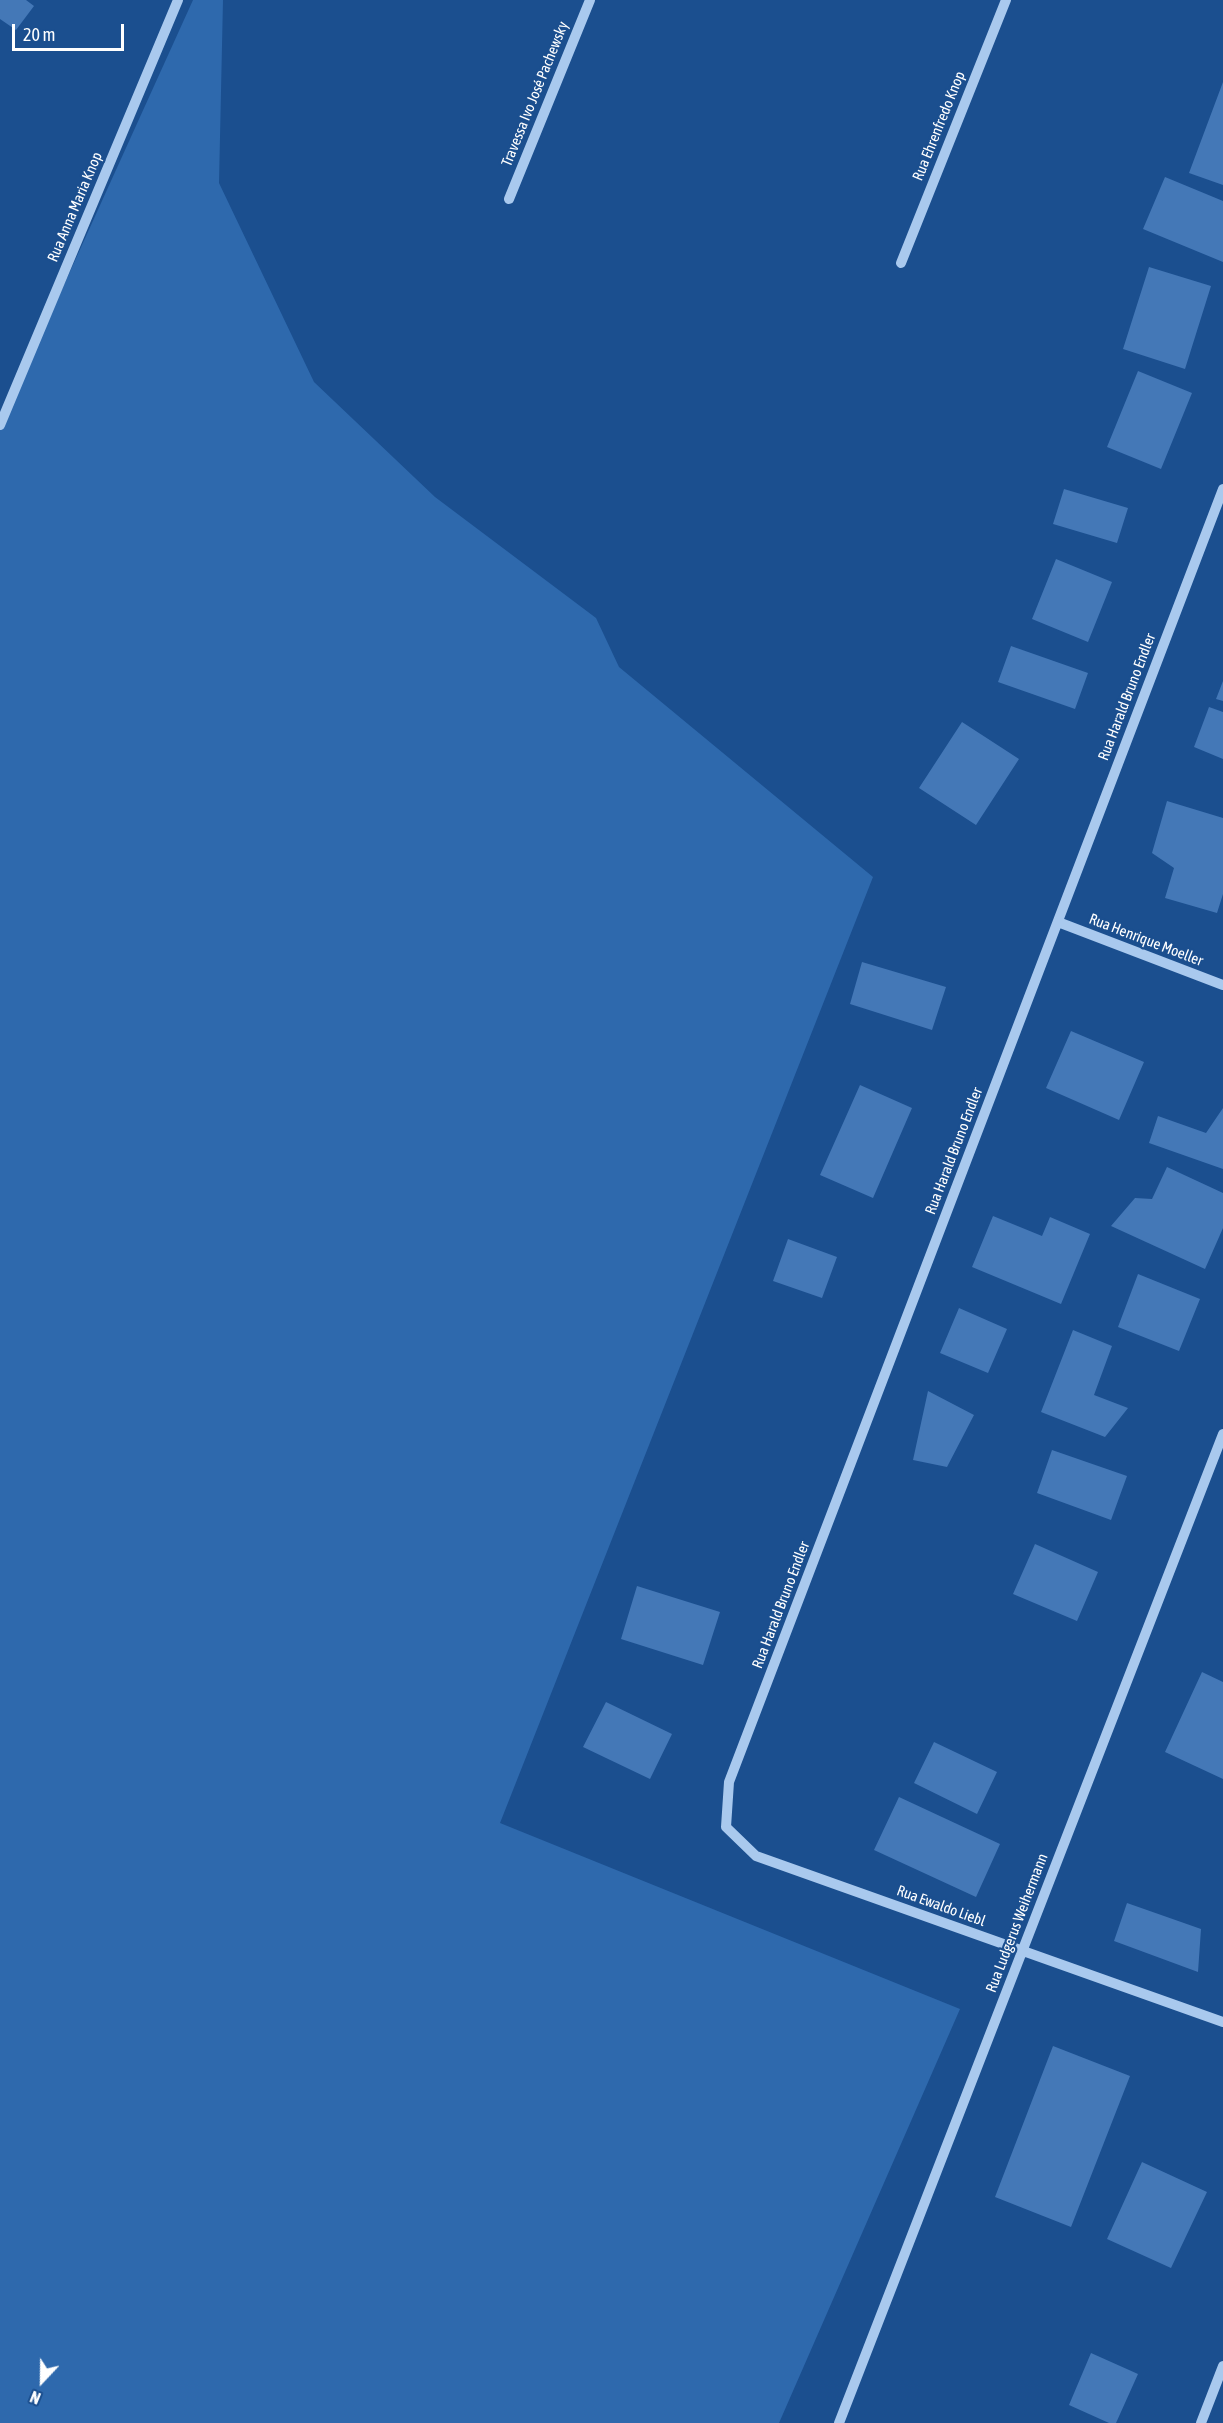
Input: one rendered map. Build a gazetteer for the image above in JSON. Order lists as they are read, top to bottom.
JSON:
{
  "streets": {
    "street": [
      "Travessa Ivo José Pachewsky",
      "Rua Ehrenfredo Knop",
      "Rua Anna Maria Knop",
      "Rua Harald Bruno Endler",
      "Rua Henrique Moeller",
      "Rua Ewaldo Liebl",
      "Rua Ludgerus Weihermann"
    ]
  },
  "crossings": [
    ["Rua Harald Bruno Endler", "Rua Henrique Moeller"],
    ["Rua Harald Bruno Endler", "Rua Ewaldo Liebl"],
    ["Rua Ewaldo Liebl", "Rua Ludgerus Weihermann"]
  ],
  "scale_bar": "20 m",
  "north": "bottom"
}
